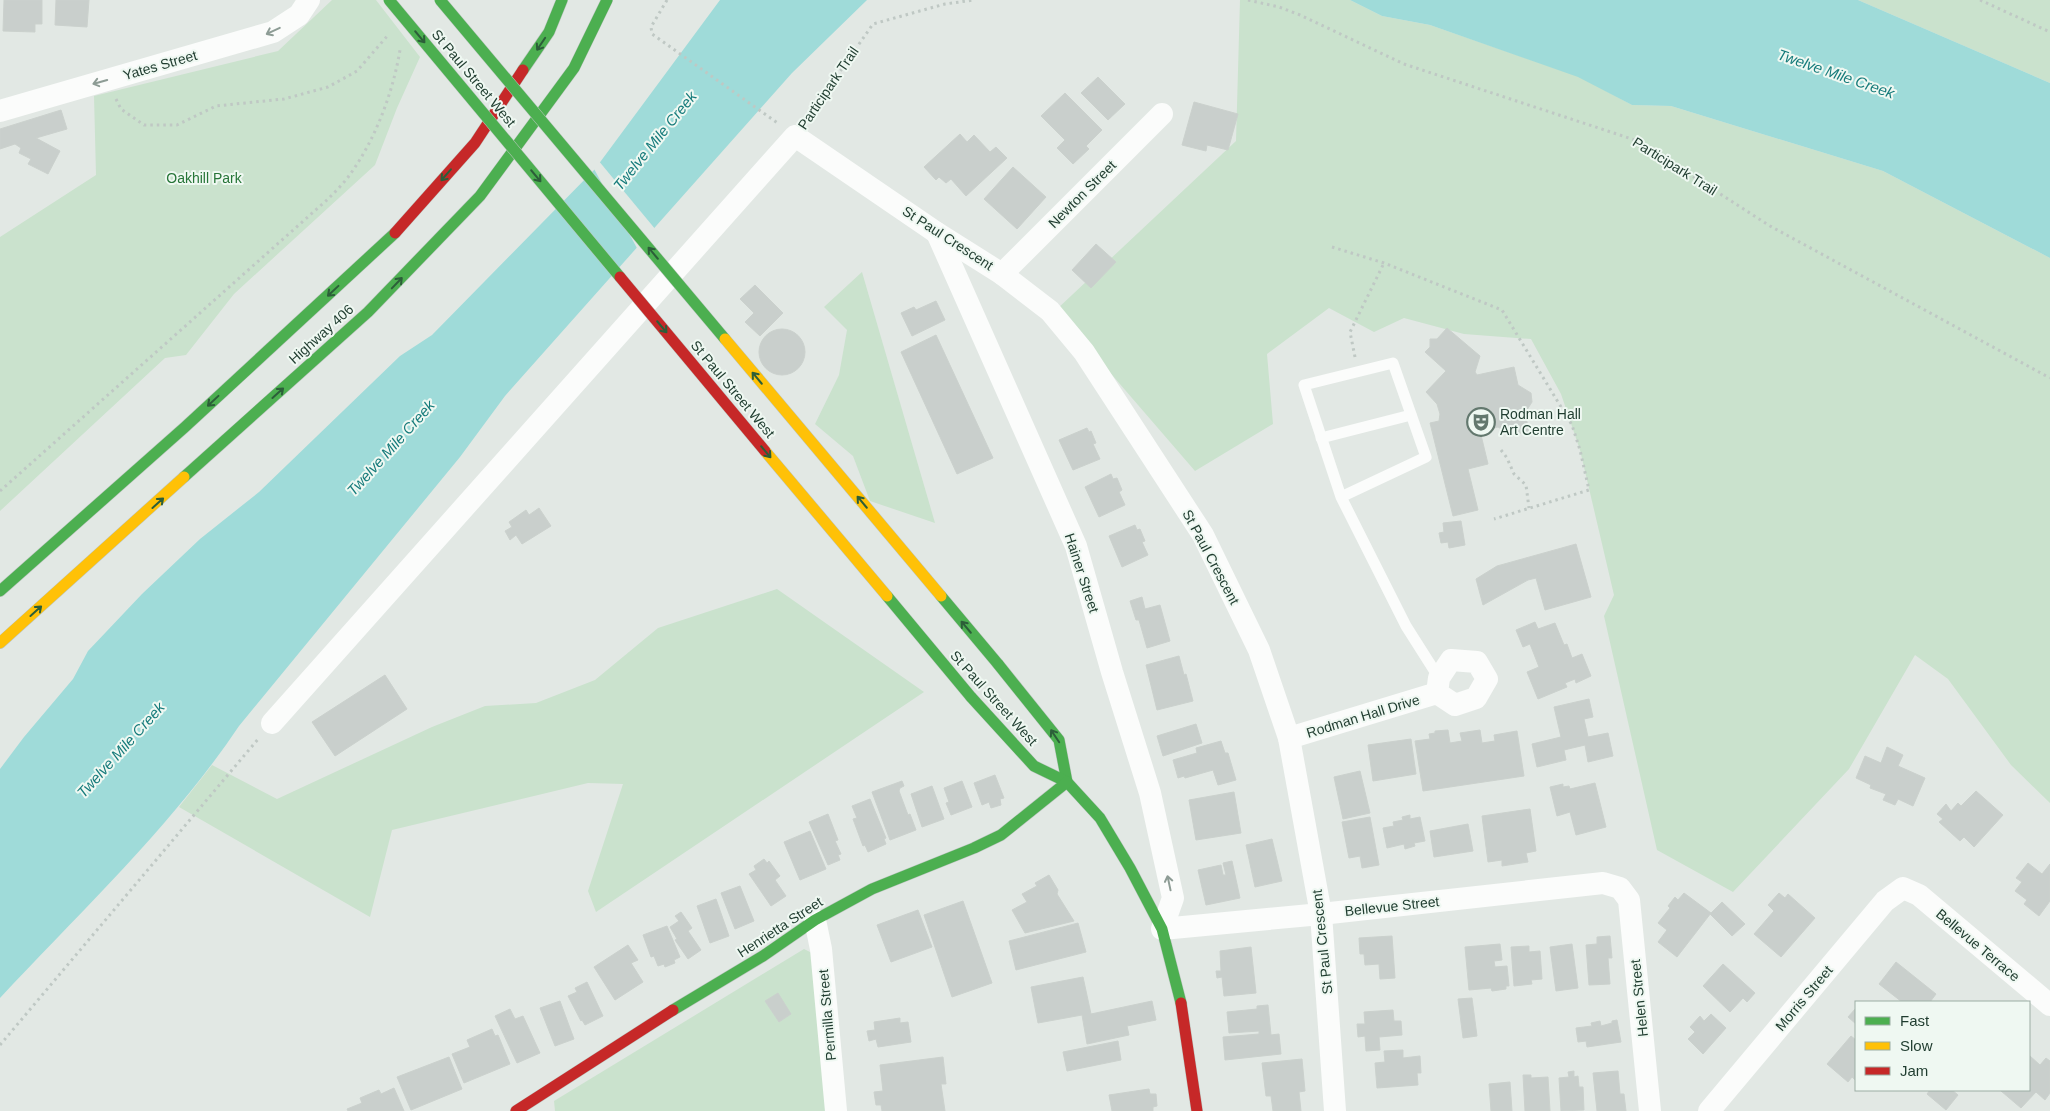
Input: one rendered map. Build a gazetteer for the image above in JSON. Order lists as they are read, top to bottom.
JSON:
{
  "streets": {
    "main road": ["St Paul Street West", "Highway 406", "Henrietta Street"],
    "street": [
      "Yates Street",
      "Newton Street",
      "St Paul Crescent",
      "Hainer Street",
      "Rodman Hall Drive",
      "Bellevue Street",
      "Bellevue Terrace",
      "Helen Street",
      "Morris Street",
      "Permilla Street"
    ],
    "path": ["Participark Trail"]
  },
  "crossings": [
    ["St Paul Street West", "Hainer Street"],
    ["St Paul Street West", "Bellevue Street"],
    ["St Paul Street West", "Henrietta Street"],
    ["Participark Trail", "St Paul Crescent"],
    ["Newton Street", "St Paul Crescent"],
    ["St Paul Crescent", "Hainer Street"],
    ["St Paul Crescent", "Rodman Hall Drive"],
    ["St Paul Crescent", "Bellevue Street"],
    ["Hainer Street", "Bellevue Street"],
    ["Bellevue Street", "Helen Street"],
    ["Henrietta Street", "Permilla Street"],
    ["Bellevue Terrace", "Morris Street"]
  ],
  "one_way": ["Yates Street", "Hainer Street"],
  "water": ["Twelve Mile Creek"],
  "parks": ["Oakhill Park"],
  "places": {
    "theatre": ["Rodman Hall Art Centre"]
  },
  "legend": ["Fast", "Slow", "Jam"]
}
